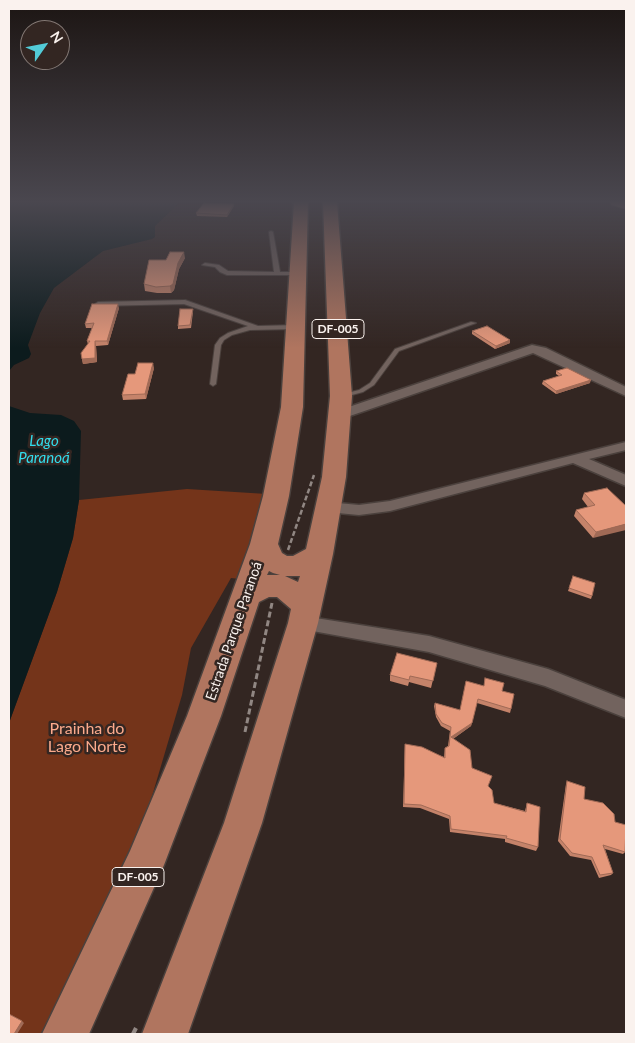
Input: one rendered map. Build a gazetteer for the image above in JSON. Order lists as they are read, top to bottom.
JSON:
{
  "streets": {
    "main road": ["DF-005", "Estrada Parque Paranoá"]
  },
  "water": ["Lago Paranoá"],
  "parks": ["Prainha do Lago Norte"],
  "north": "top right"
}
